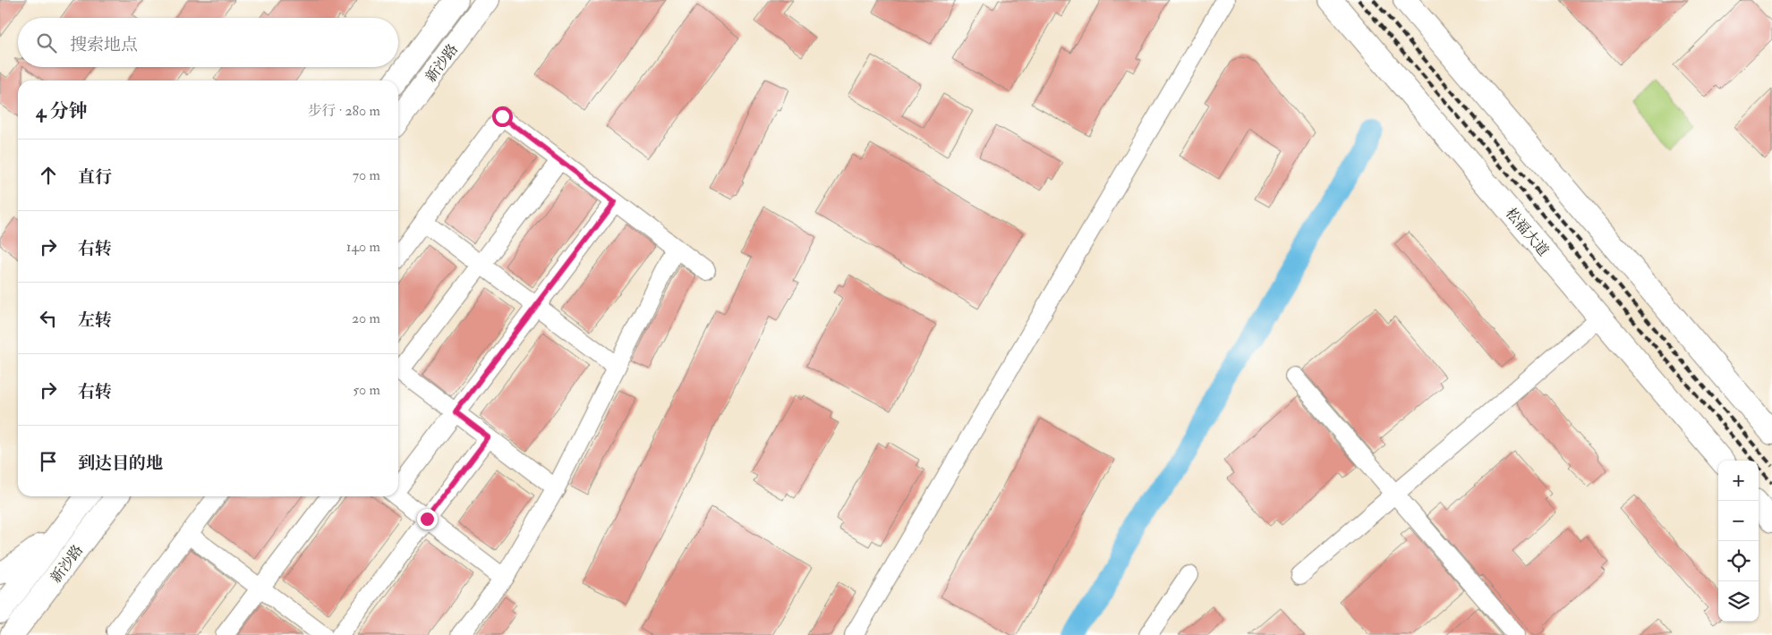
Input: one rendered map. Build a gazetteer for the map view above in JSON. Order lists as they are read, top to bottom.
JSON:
{
  "streets": {
    "main road": ["新沙路", "松福大道"]
  },
  "page": {
    "search": "搜索地点",
    "heading": ["4 分钟", "步行 · 280 m"],
    "list": [
      ["直行", "70 m"],
      ["右转", "140 m"],
      ["左转", "20 m"],
      ["右转", "50 m"],
      "到达目的地"
    ],
    "map_buttons": ["+", "−"]
  }
}
